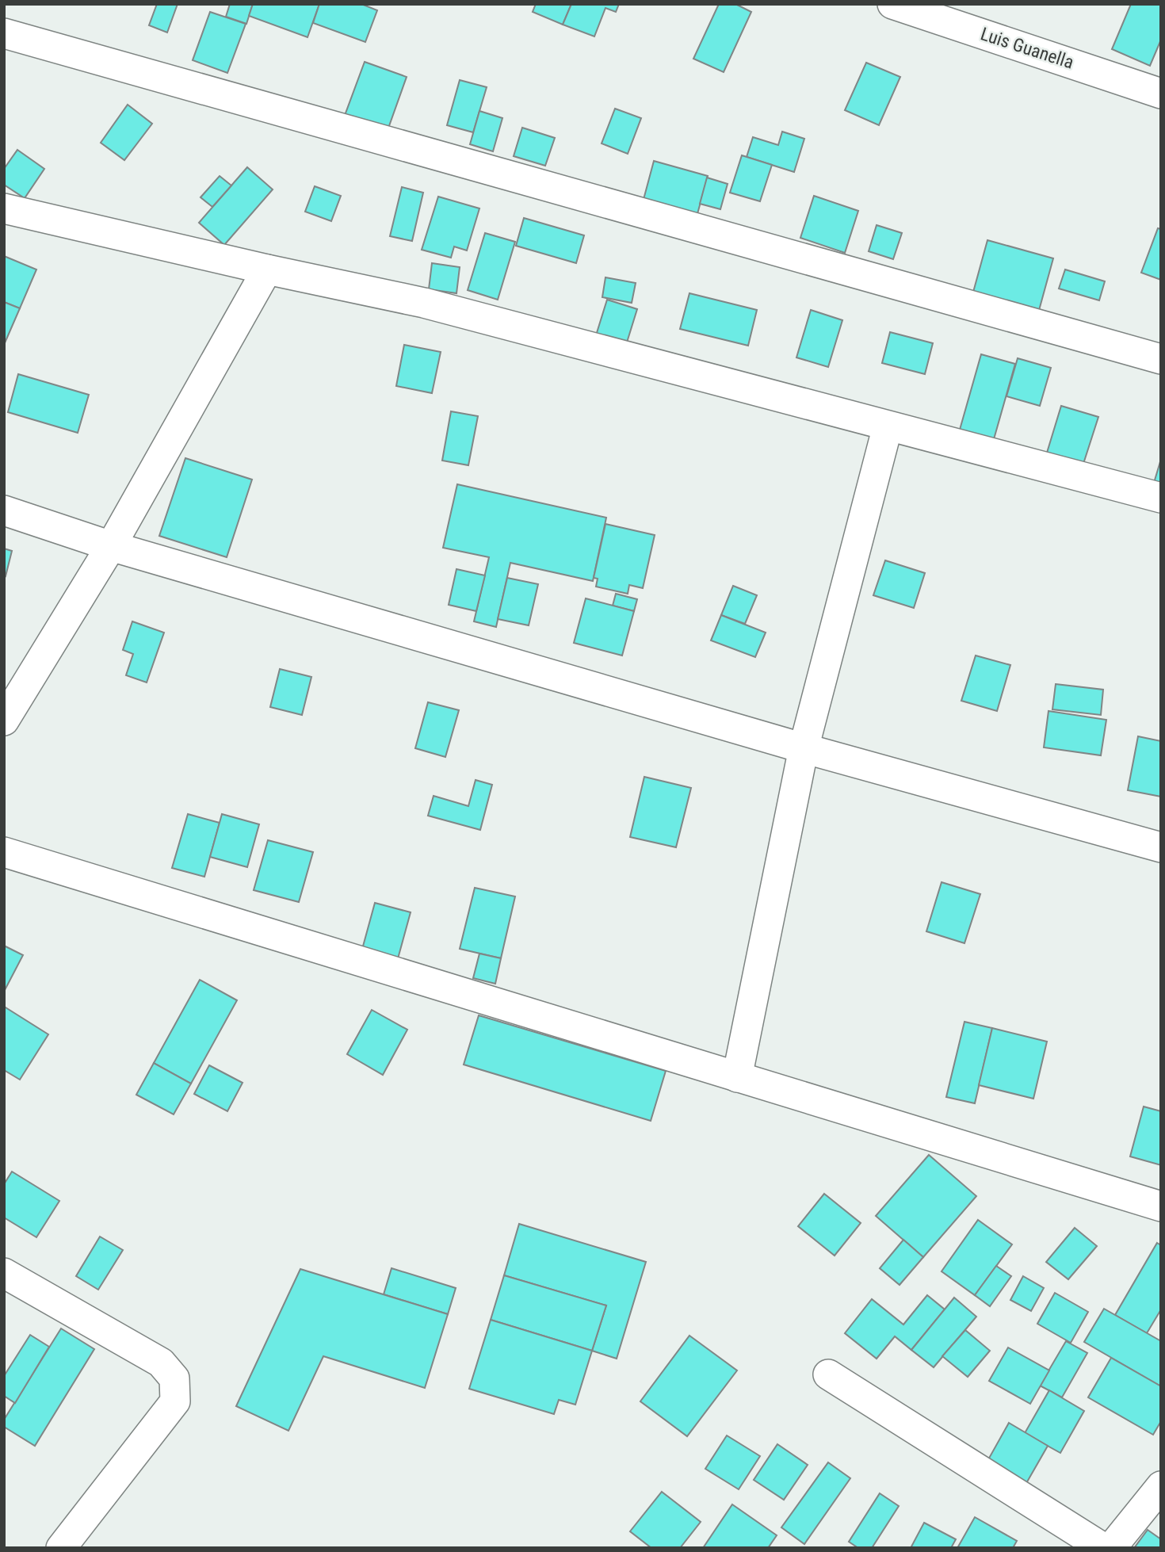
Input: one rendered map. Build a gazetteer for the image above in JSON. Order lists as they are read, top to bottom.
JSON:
{
  "streets": {
    "street": ["Luis Guanella"]
  }
}
